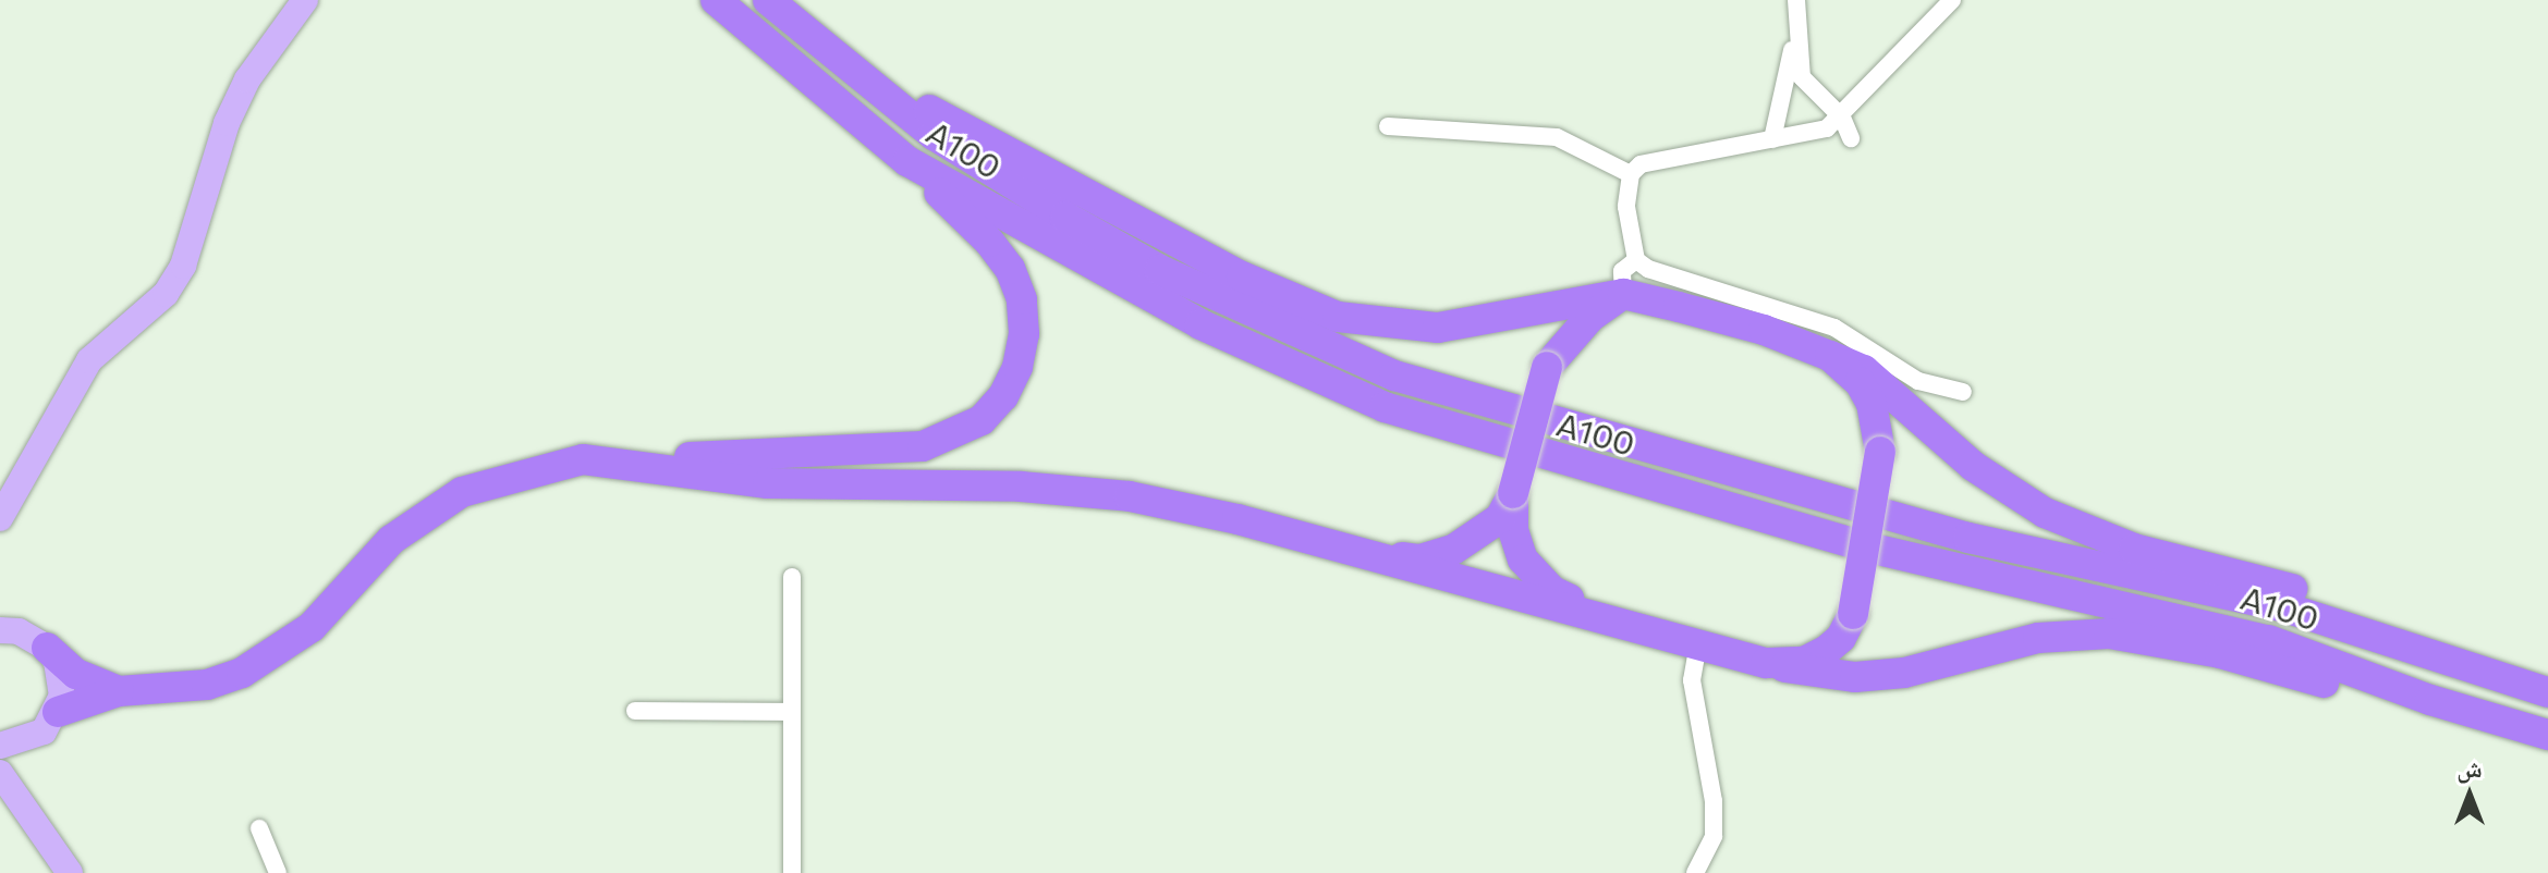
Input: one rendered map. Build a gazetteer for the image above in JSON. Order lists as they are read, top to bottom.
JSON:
{
  "streets": {
    "highway": ["A100"]
  },
  "north": "top"
}
